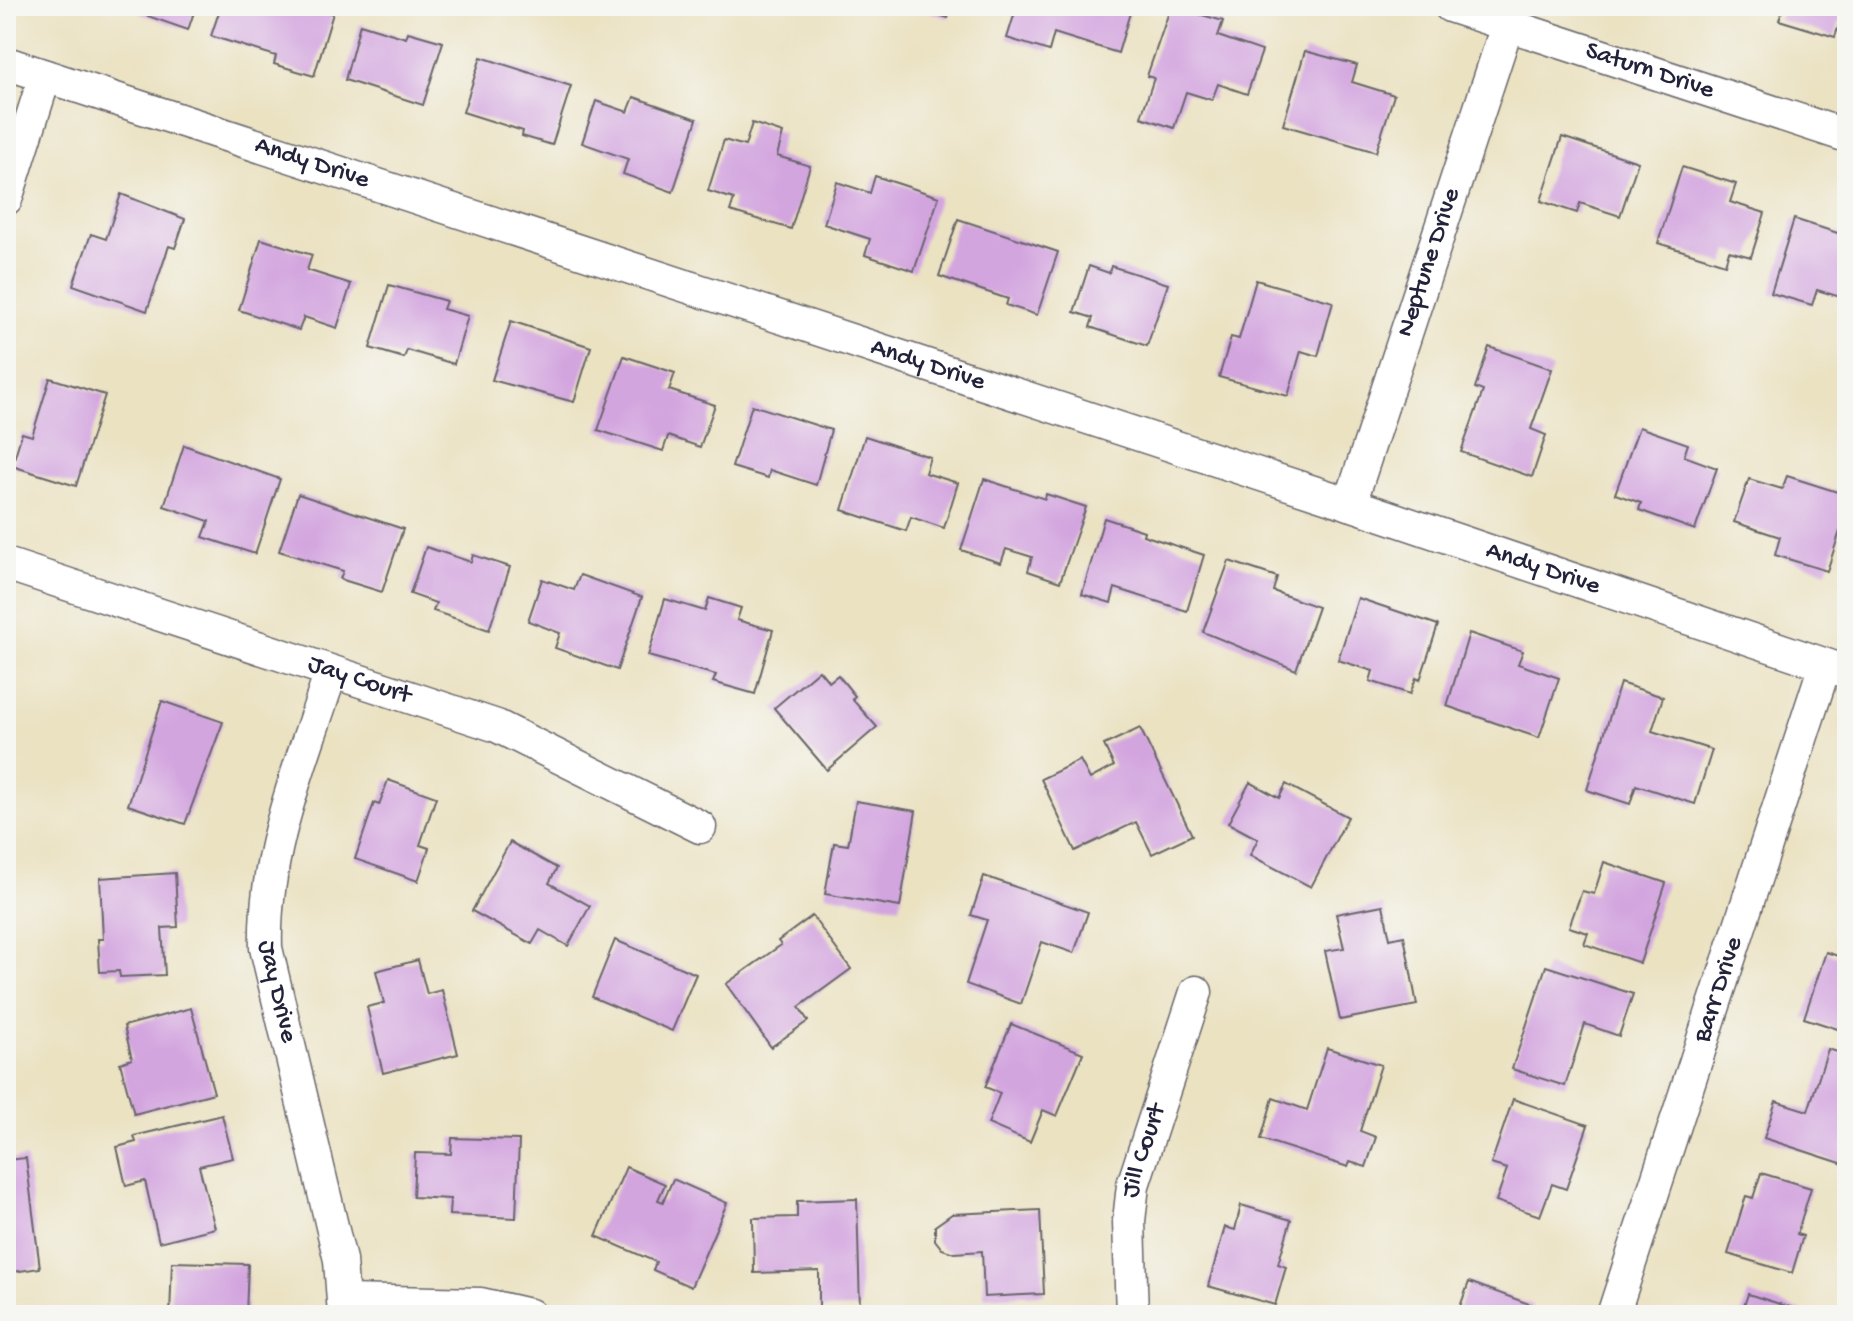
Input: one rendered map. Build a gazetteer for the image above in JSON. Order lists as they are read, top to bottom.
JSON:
{
  "streets": {
    "street": [
      "Saturn Drive",
      "Andy Drive",
      "Neptune Drive",
      "Jay Court",
      "Barr Drive",
      "Jay Drive",
      "Jill Court"
    ]
  },
  "crossings": [
    ["Saturn Drive", "Neptune Drive"],
    ["Andy Drive", "Neptune Drive"],
    ["Andy Drive", "Barr Drive"],
    ["Jay Court", "Jay Drive"]
  ]
}
